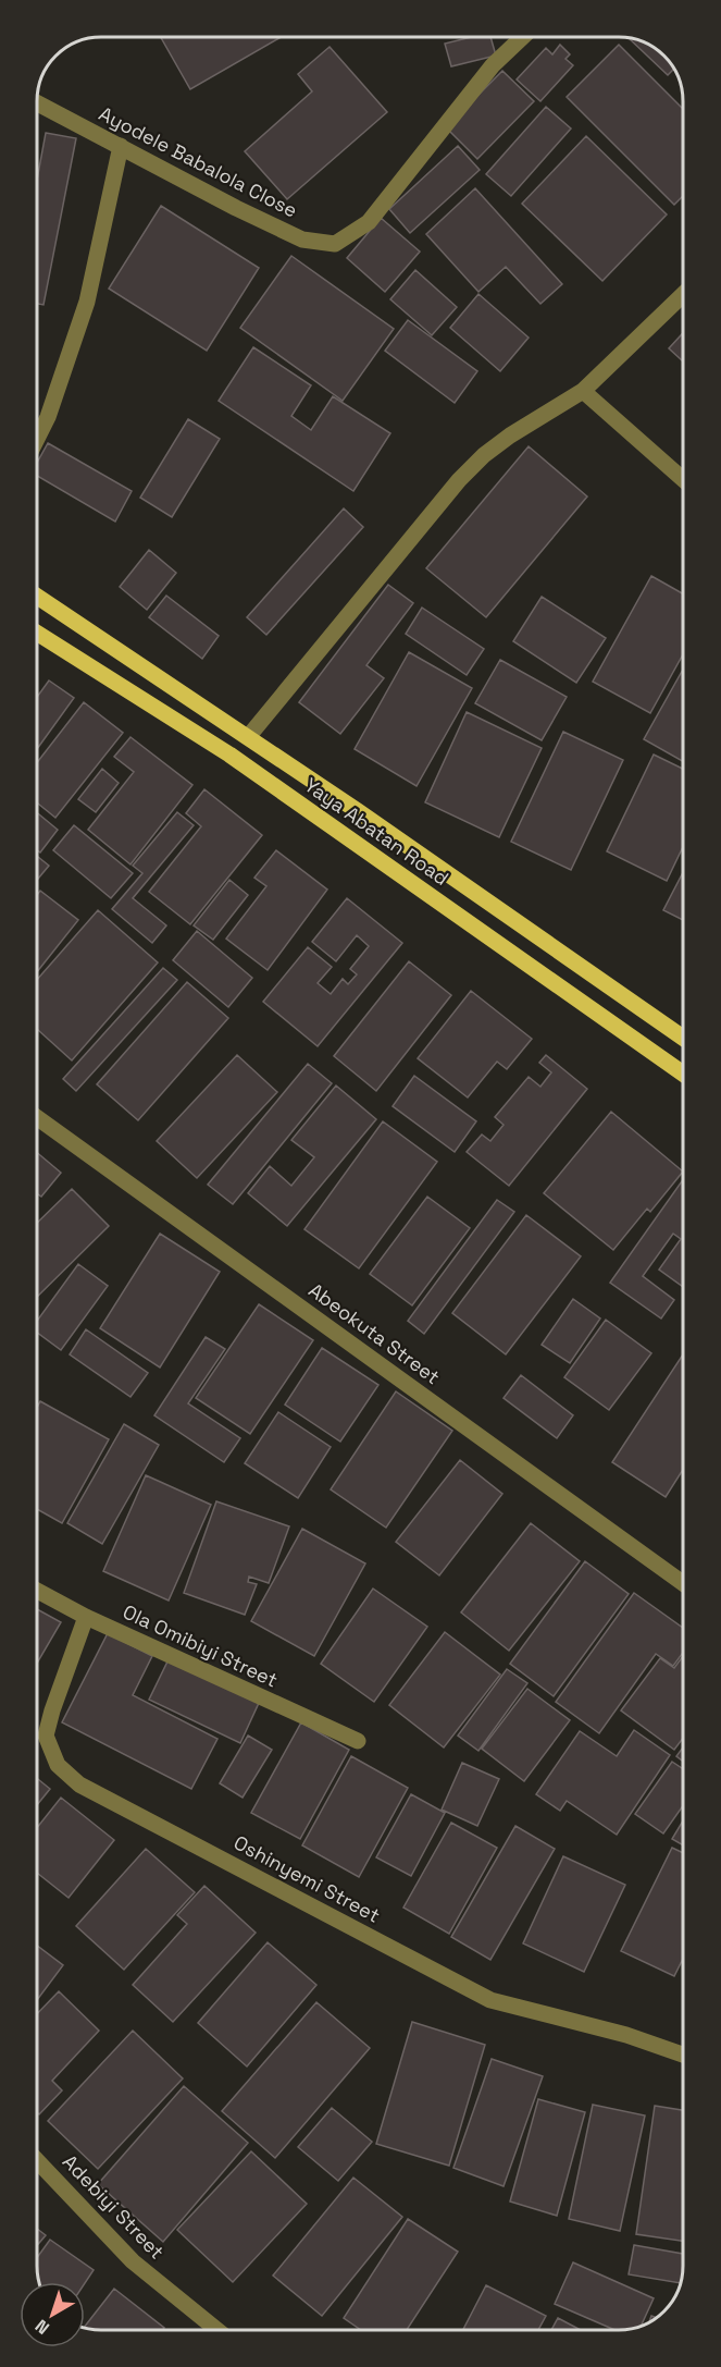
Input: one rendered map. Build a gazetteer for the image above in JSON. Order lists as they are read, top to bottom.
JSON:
{
  "streets": {
    "main road": ["Yaya Abatan Road"],
    "street": [
      "Ayodele Babalola Close",
      "Abeokuta Street",
      "Ola Omibiyi Street",
      "Oshinyemi Street",
      "Adebiyi Street"
    ]
  },
  "crossings": [
    ["Ola Omibiyi Street", "Oshinyemi Street"]
  ],
  "north": "bottom left"
}
